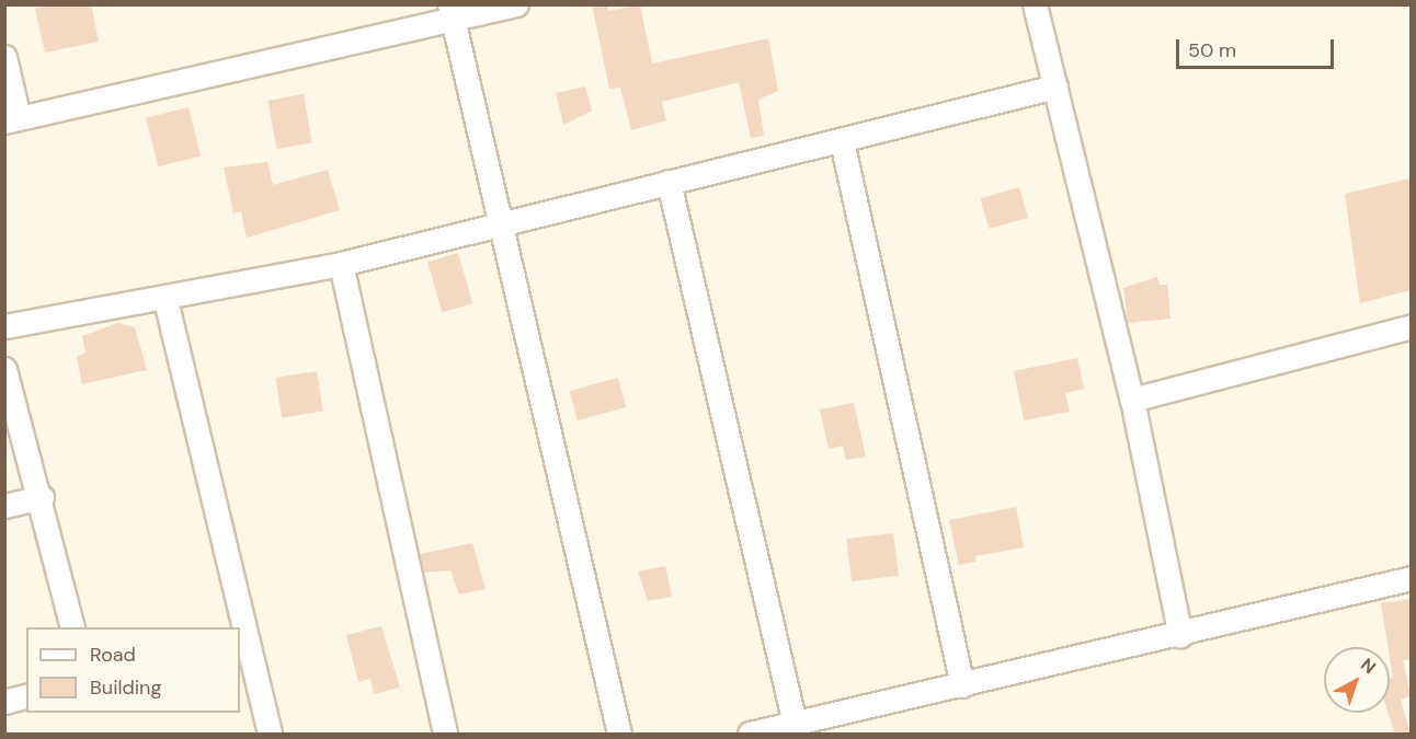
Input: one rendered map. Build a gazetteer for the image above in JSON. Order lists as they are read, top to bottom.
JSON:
{
  "legend": ["Road", "Building"],
  "scale_bar": "50 m",
  "north": "top right"
}
